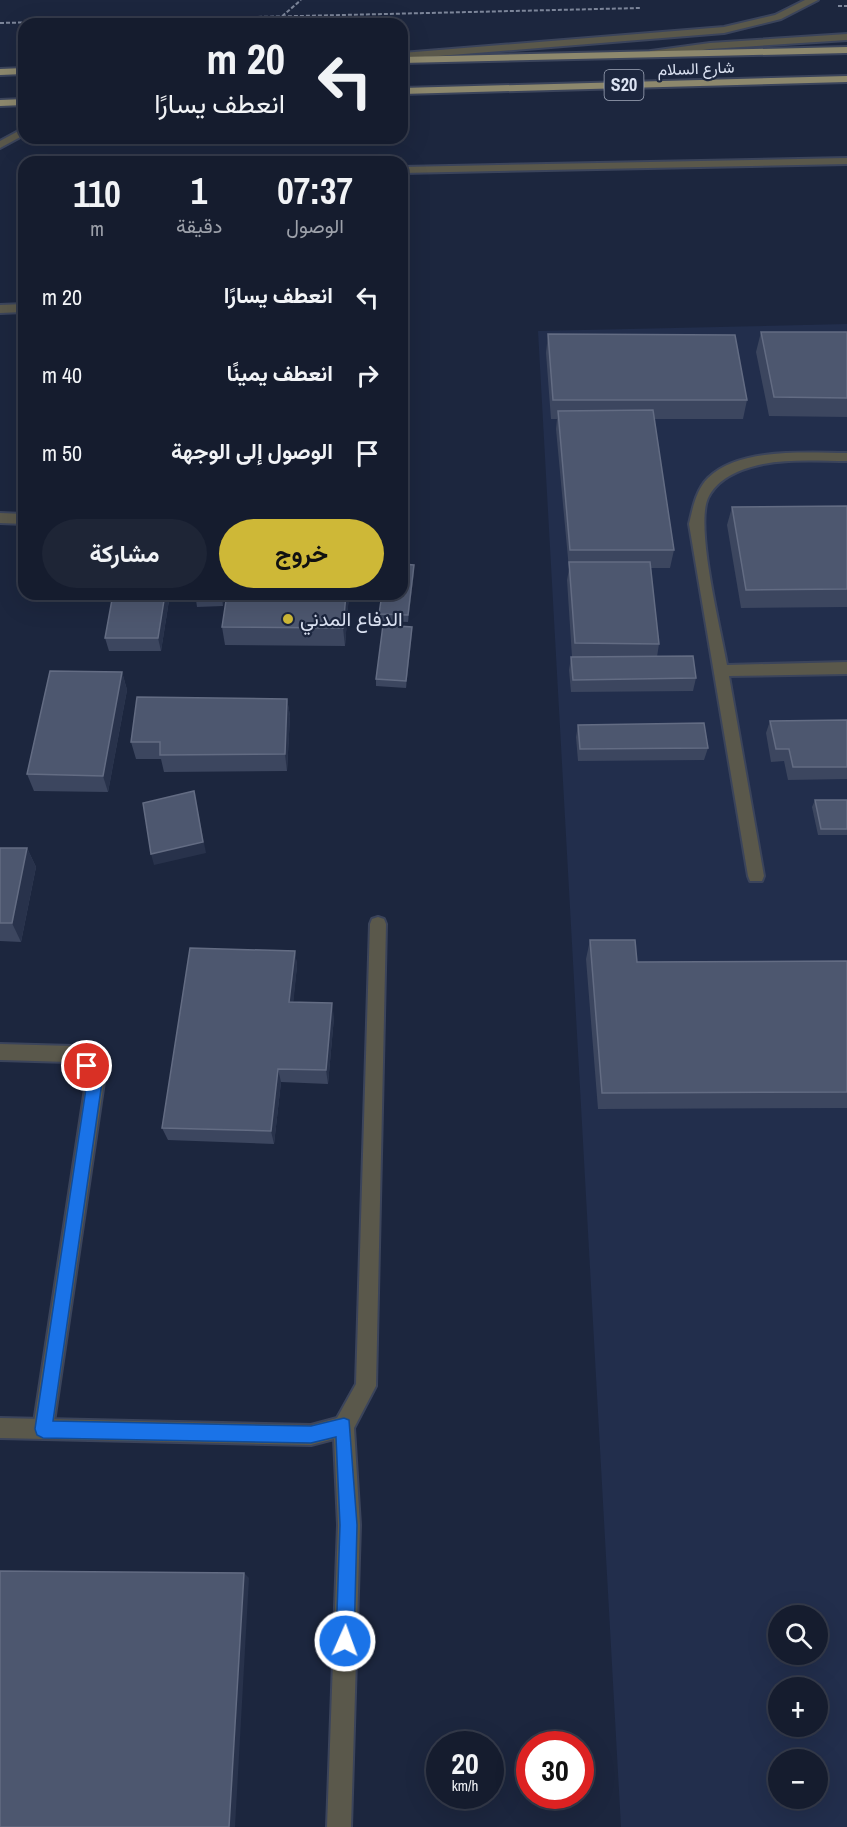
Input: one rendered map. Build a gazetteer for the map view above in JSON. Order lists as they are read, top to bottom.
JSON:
{
  "streets": {
    "main road": ["شارع السلام", "S20"]
  },
  "places": ["الدفاع المدني"],
  "page": {
    "turn": ["20 m", "انعطف يسارًا"],
    "eta": [
      "07:37",
      "الوصول",
      "1",
      "دقيقة",
      "110",
      "m"
    ],
    "list": [
      {
        "name": "انعطف يسارًا",
        "value": "20 m"
      },
      {
        "name": "انعطف يمينًا",
        "value": "40 m"
      },
      {
        "name": "الوصول إلى الوجهة",
        "value": "50 m"
      }
    ],
    "buttons": ["خروج", "مشاركة"],
    "map_buttons": ["+", "−"],
    "speed": "20 km/h",
    "limit": "30"
  }
}
